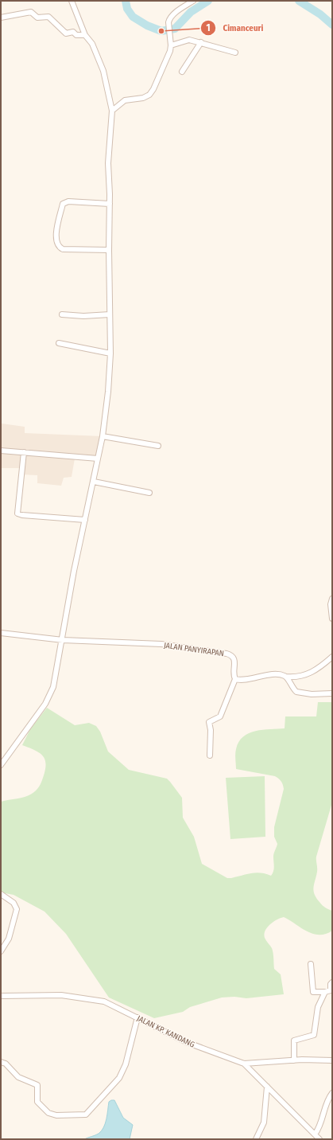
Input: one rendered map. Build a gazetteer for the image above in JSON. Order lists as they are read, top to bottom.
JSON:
{
  "streets": {
    "street": ["JALAN PANYIRAPAN", "JALAN KP. KANDANG"]
  },
  "places": ["Cimanceuri"]
}
